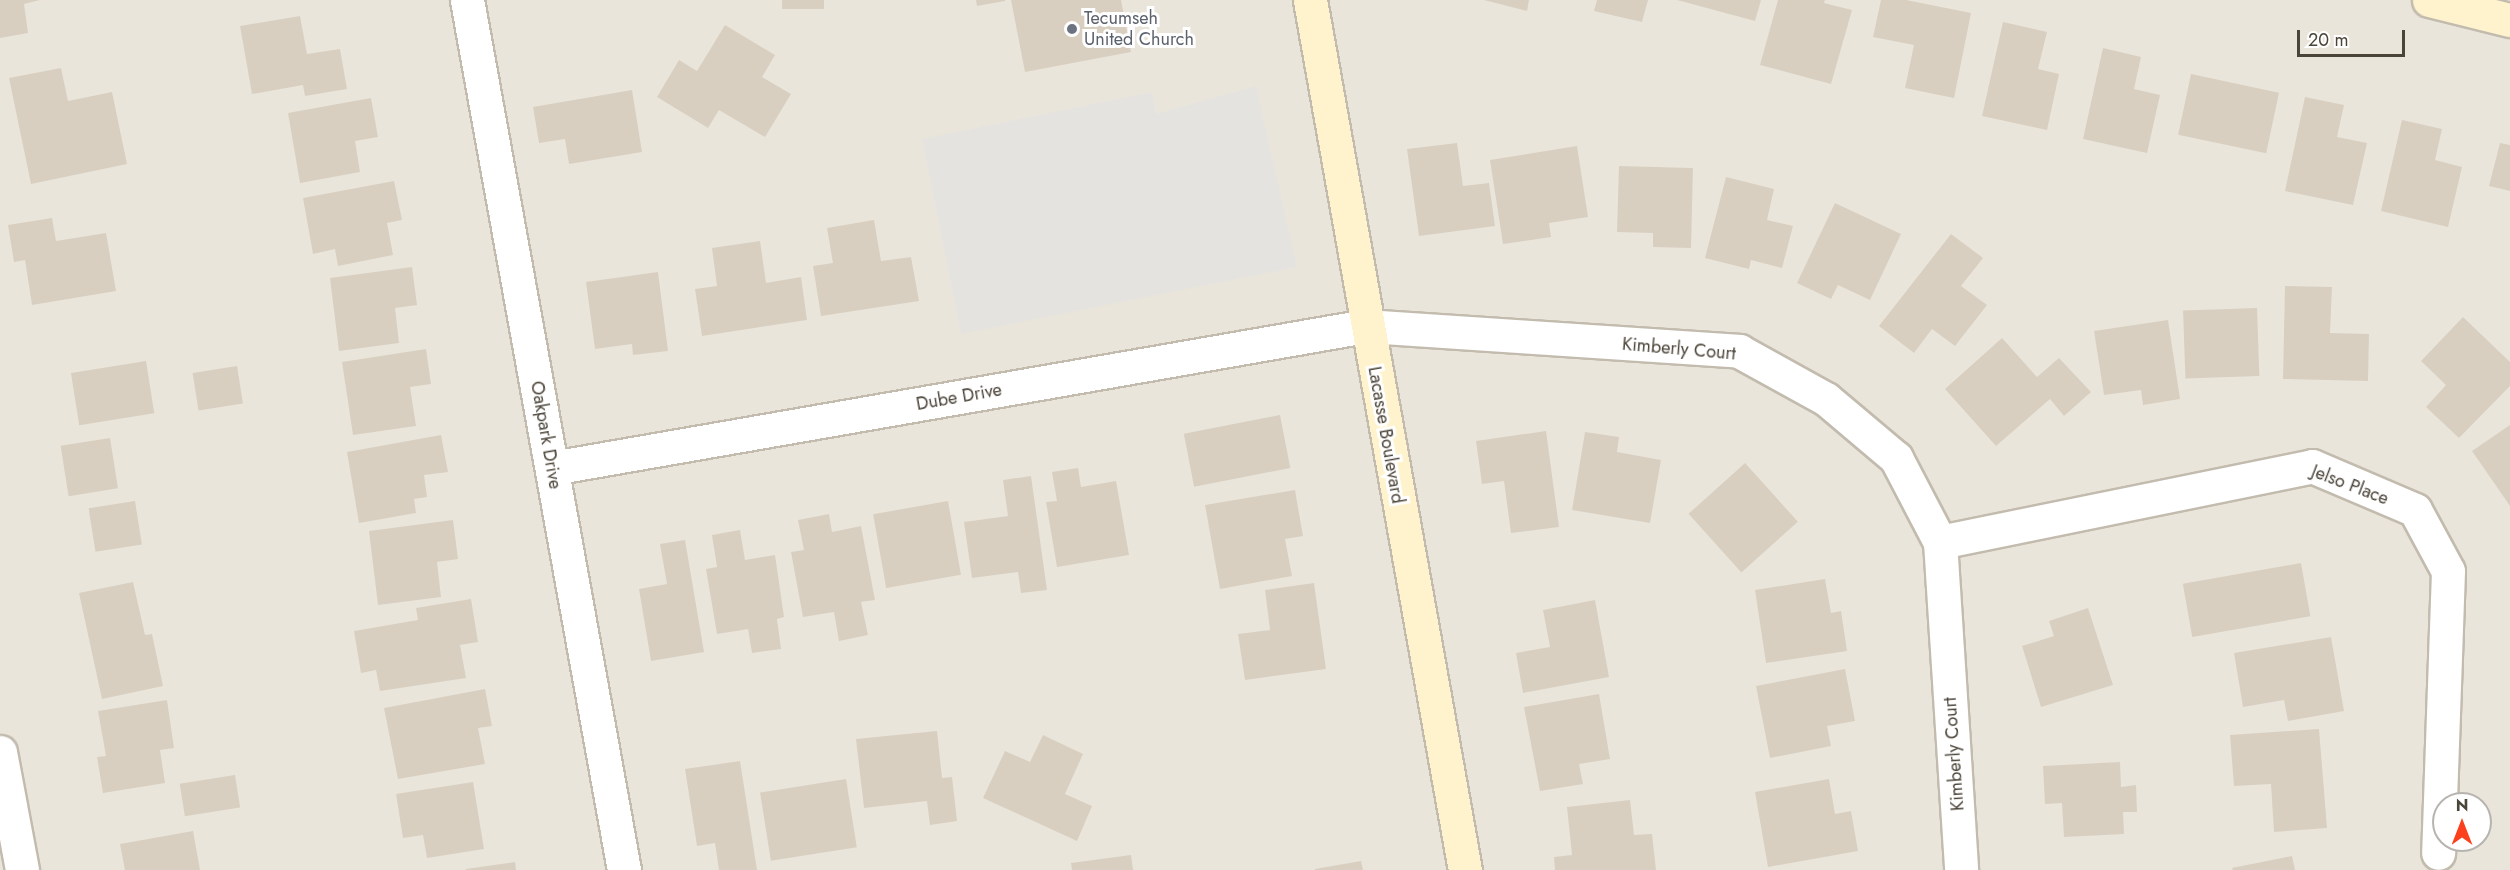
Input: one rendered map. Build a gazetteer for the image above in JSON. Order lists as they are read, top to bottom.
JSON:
{
  "streets": {
    "street": [
      "Kimberly Court",
      "Dube Drive",
      "Oakpark Drive",
      "Lacasse Boulevard",
      "Jelso Place"
    ]
  },
  "crossings": [
    ["Kimberly Court", "Dube Drive"],
    ["Kimberly Court", "Lacasse Boulevard"],
    ["Kimberly Court", "Jelso Place"],
    ["Dube Drive", "Oakpark Drive"],
    ["Dube Drive", "Lacasse Boulevard"]
  ],
  "places": ["Tecumseh United Church"],
  "scale_bar": "20 m",
  "north": "top"
}
